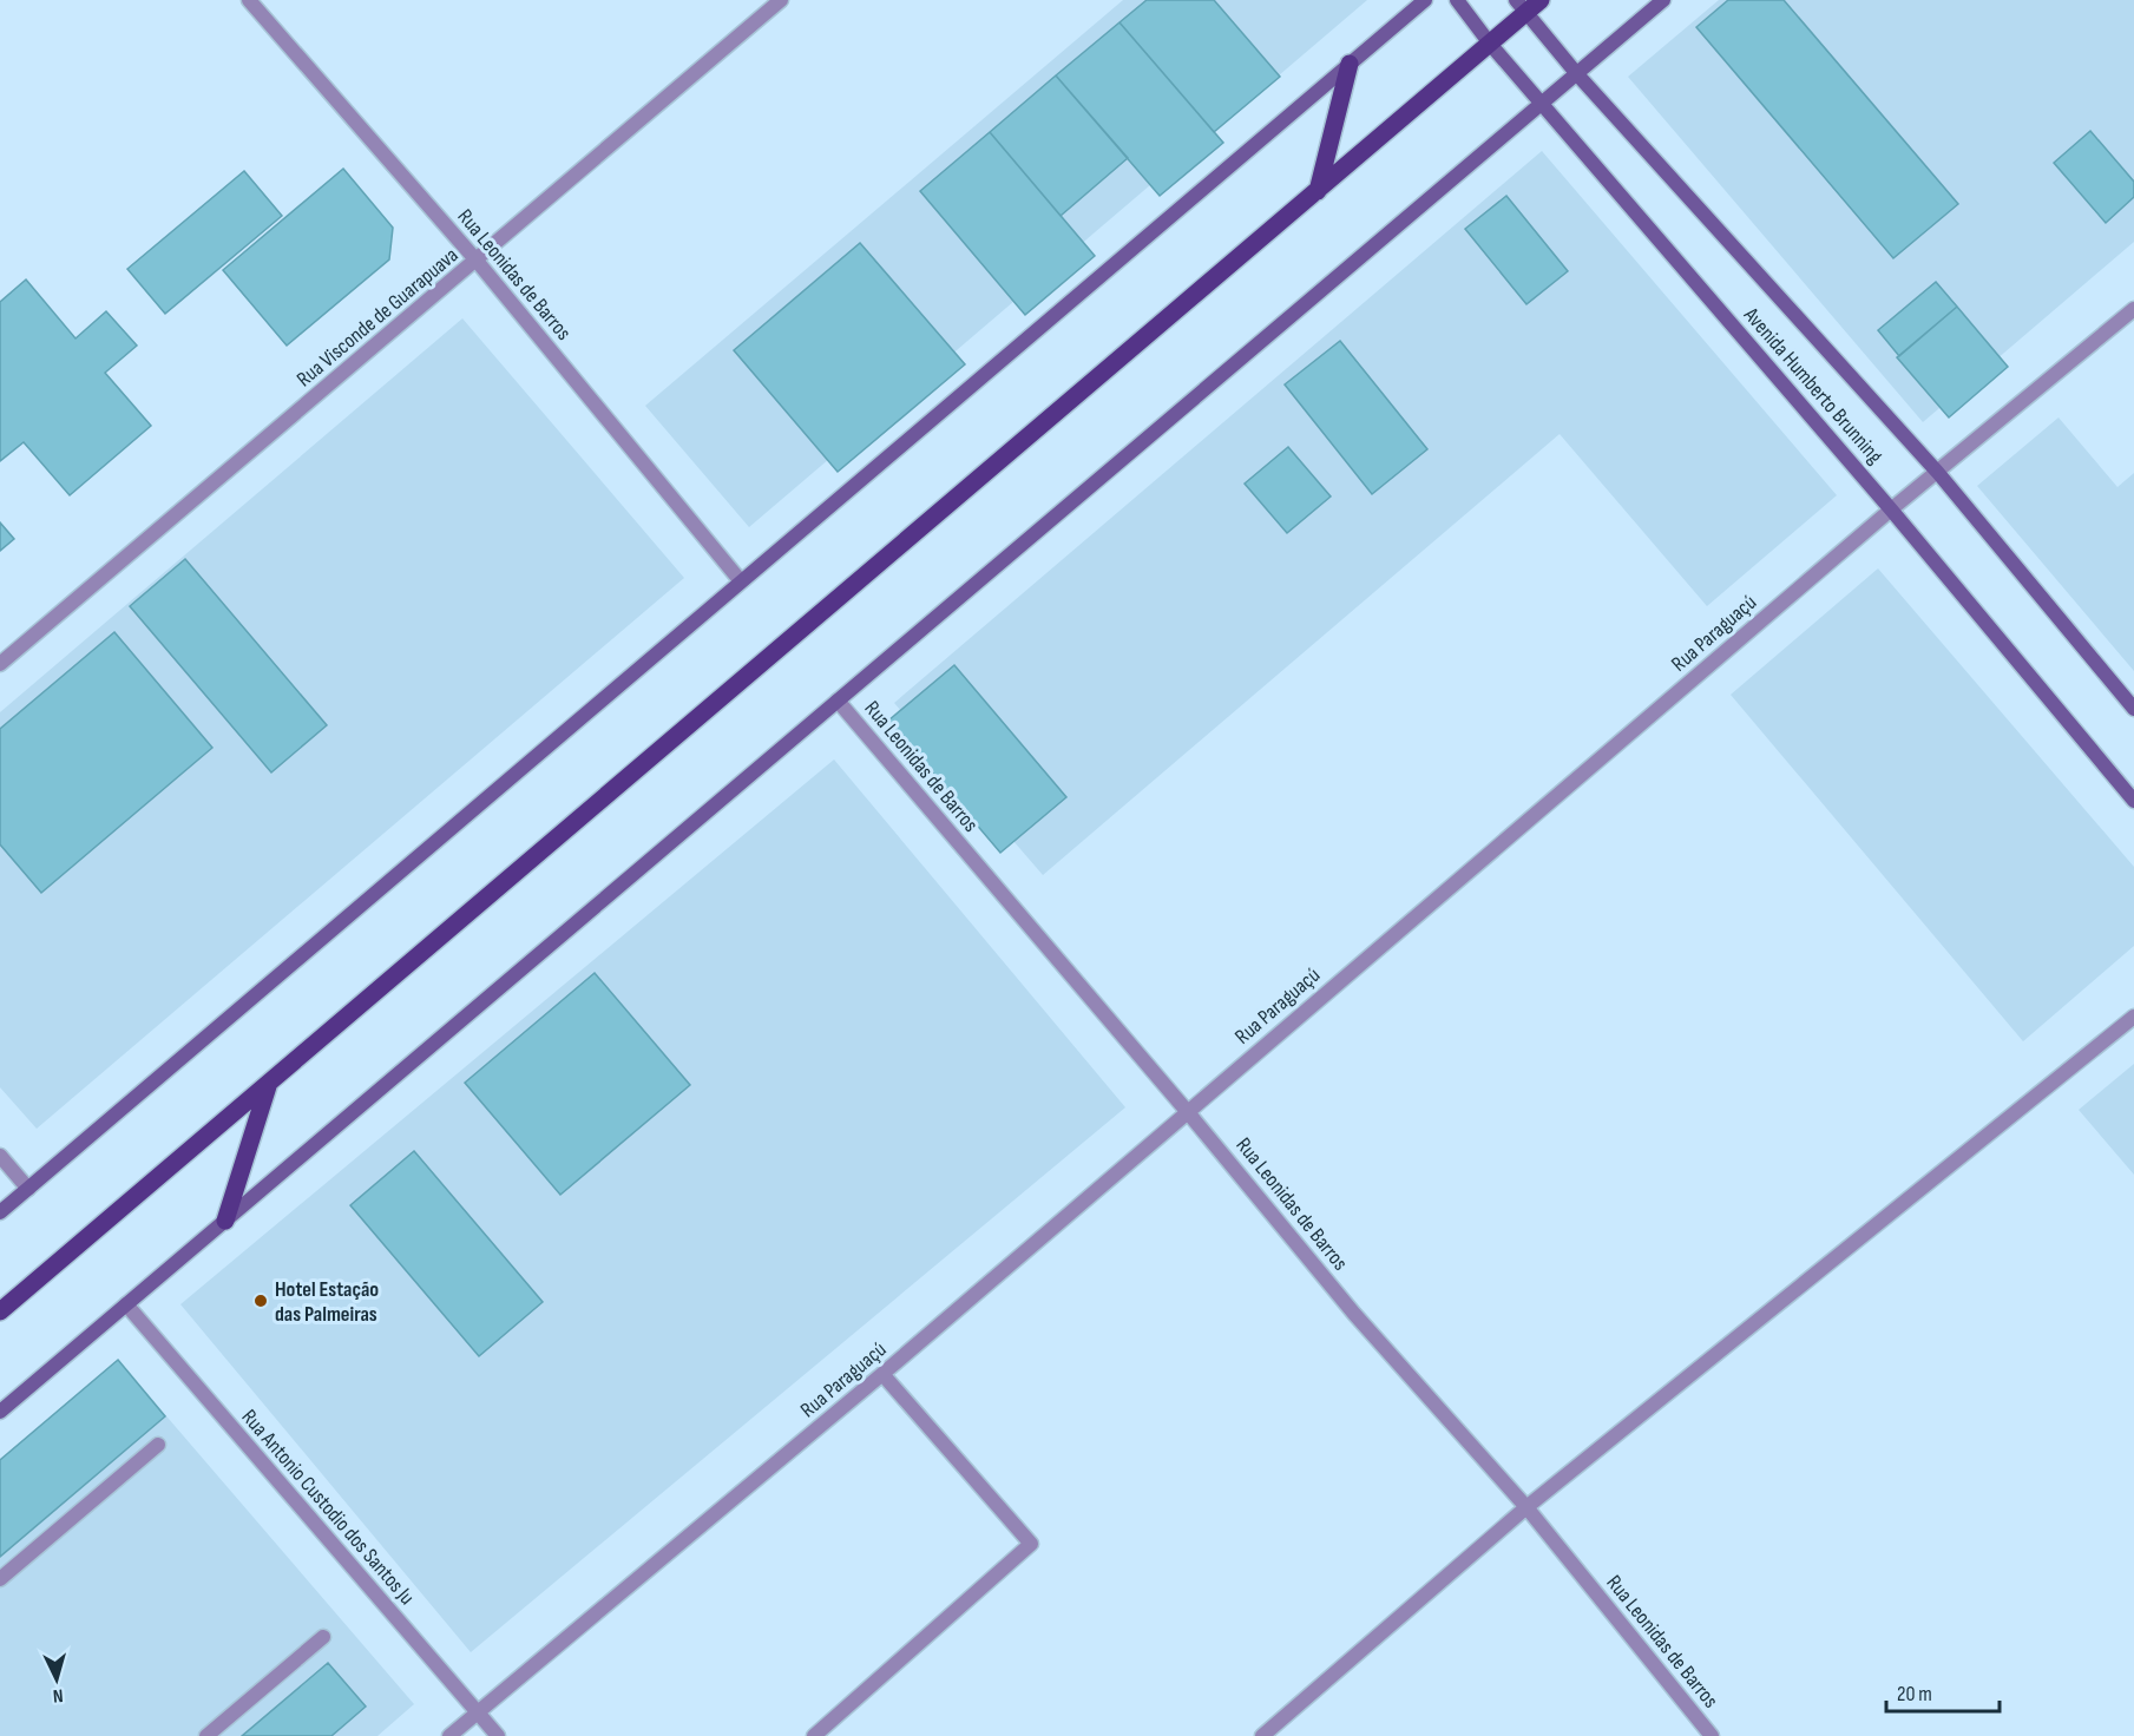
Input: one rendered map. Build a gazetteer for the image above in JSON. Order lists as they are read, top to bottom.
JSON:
{
  "streets": {
    "street": [
      "Rua Leonidas de Barros",
      "Rua Visconde de Guarapuava",
      "Avenida Humberto Brunning",
      "Rua Paraguaçú",
      "Rua Antonio Custodio dos Santos Ju"
    ]
  },
  "crossings": [
    ["Rua Leonidas de Barros", "Rua Visconde de Guarapuava"],
    ["Rua Leonidas de Barros", "Rua Paraguaçú"],
    ["Avenida Humberto Brunning", "Rua Paraguaçú"],
    ["Rua Paraguaçú", "Rua Antonio Custodio dos Santos Ju"]
  ],
  "places": ["Hotel Estação das Palmeiras"],
  "scale_bar": "20 m",
  "north": "bottom"
}
